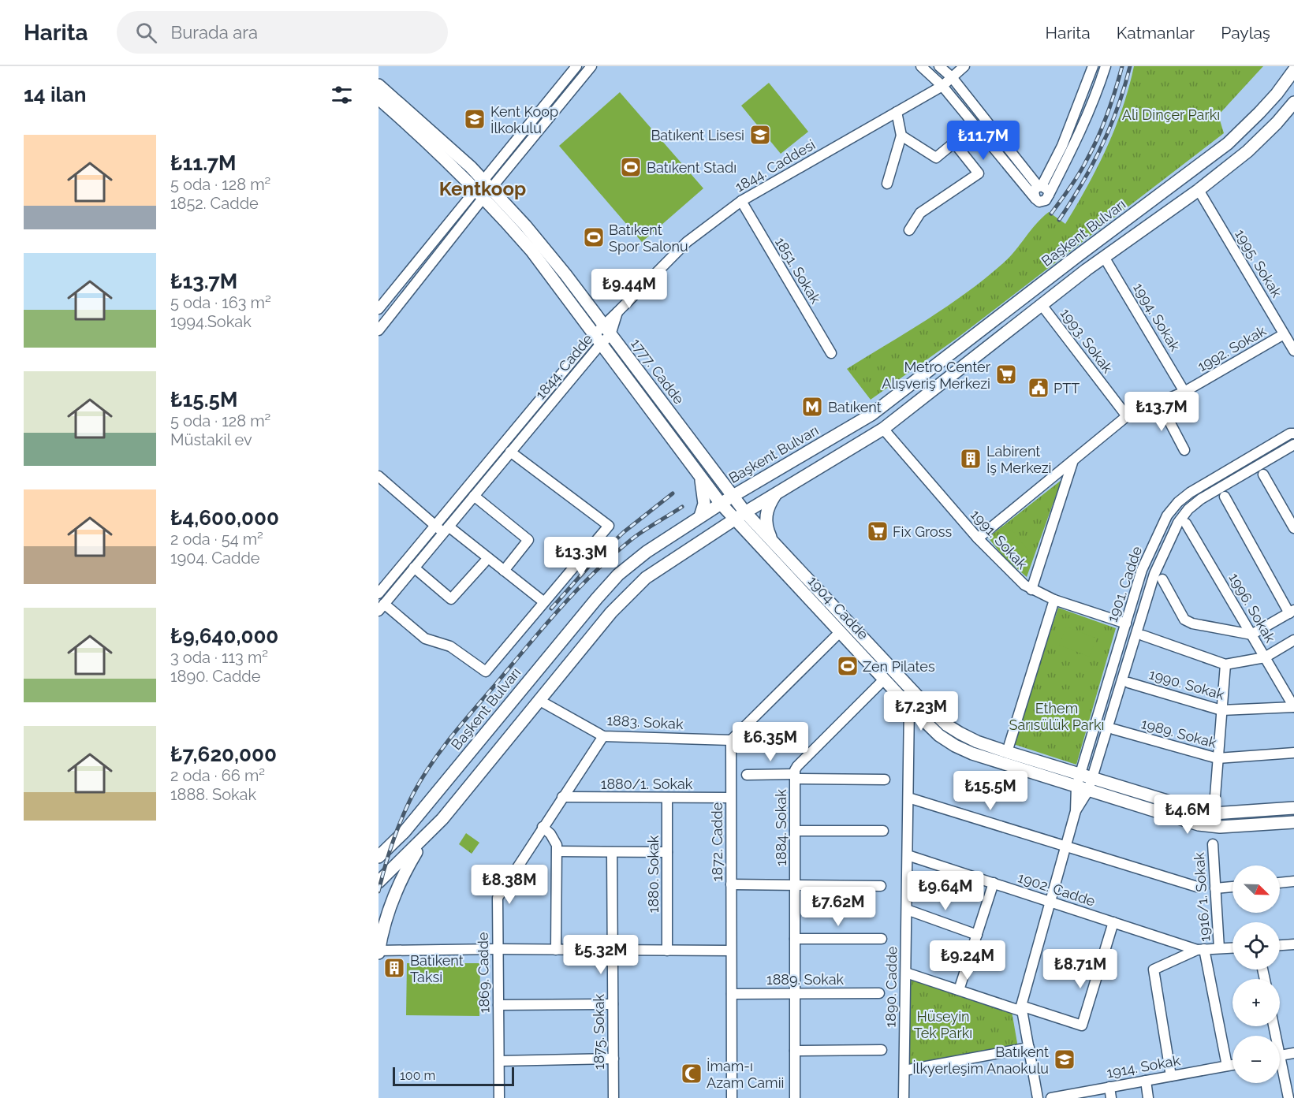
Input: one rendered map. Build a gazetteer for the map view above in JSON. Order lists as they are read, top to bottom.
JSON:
{
  "streets": {
    "main road": ["Başkent Bulvarı", "1777. Cadde", "1904. Cadde"],
    "street": [
      "1844. Caddesi",
      "1995. Sokak",
      "1851. Sokak",
      "1994. Sokak",
      "1993. Sokak",
      "1992. Sokak",
      "1844. Cadde",
      "1991. Sokak",
      "1901. Cadde",
      "1996. Sokak",
      "1990. Sokak",
      "1883. Sokak",
      "1989. Sokak",
      "1880/1. Sokak",
      "1884. Sokak",
      "1872. Cadde",
      "1880. Sokak",
      "1902. Cadde",
      "1916/1. Sokak",
      "1869. Cadde",
      "1889. Sokak",
      "1890. Cadde",
      "1875. Sokak",
      "1914. Sokak"
    ]
  },
  "crossings": [
    ["1844. Caddesi", "1851. Sokak"],
    ["1844. Caddesi", "1844. Cadde"],
    ["Başkent Bulvarı", "1777. Cadde"],
    ["Başkent Bulvarı", "1904. Cadde"],
    ["1995. Sokak", "1992. Sokak"],
    ["1994. Sokak", "1992. Sokak"],
    ["1993. Sokak", "1992. Sokak"],
    ["1992. Sokak", "1991. Sokak"],
    ["1844. Cadde", "1777. Cadde"],
    ["1777. Cadde", "1904. Cadde"],
    ["1991. Sokak", "1901. Cadde"],
    ["1901. Cadde", "1904. Cadde"],
    ["1901. Cadde", "1902. Cadde"],
    ["1904. Cadde", "1884. Sokak"],
    ["1904. Cadde", "1890. Cadde"],
    ["1996. Sokak", "1990. Sokak"],
    ["1883. Sokak", "1872. Cadde"],
    ["1883. Sokak", "1869. Cadde"],
    ["1880/1. Sokak", "1872. Cadde"],
    ["1880/1. Sokak", "1880. Sokak"],
    ["1880/1. Sokak", "1869. Cadde"],
    ["1884. Sokak", "1889. Sokak"],
    ["1872. Cadde", "1889. Sokak"],
    ["1902. Cadde", "1890. Cadde"]
  ],
  "districts": ["Kentkoop"],
  "parks": ["Ali Dinçer Parkı", "Ethem Sarısülük Parkı", "Hüseyin Tek Parkı"],
  "places": {
    "school or university": ["Kent Koop İlkokulu", "Batıkent Lisesi", "Batıkent İlkyerleşim Anaokulu"],
    "sports": ["Batıkent Stadı", "Batıkent Spor Salonu", "Zen Pilates"],
    "supermarket": ["Metro Center Alışveriş Merkezi", "Fix Gross"],
    "public building": ["PTT"],
    "metro station": ["Batıkent"],
    "building": ["Labirent İş Merkezi", "Batıkent Taksi"],
    "mosque": ["İmam-ı Azam Camii"]
  },
  "scale_bar": "100 m",
  "north": "bottom right",
  "page": {
    "header": "Harita",
    "search": "Burada ara",
    "nav": ["Harita", "Katmanlar", "Paylaş"],
    "heading": "14 ilan",
    "price": [
      "₺11.7M",
      "₺9.44M",
      "₺13.7M",
      "₺13.3M",
      "₺7.23M",
      "₺6.35M",
      "₺15.5M",
      "₺4.6M",
      "₺8.38M",
      "₺9.64M",
      "₺7.62M",
      "₺5.32M",
      "₺9.24M",
      "₺8.71M"
    ],
    "list": [
      {
        "name": "₺11.7M",
        "note": "5 oda · 128 m² · 1852. Cadde"
      },
      {
        "name": "₺13.7M",
        "note": "5 oda · 163 m² · 1994.Sokak"
      },
      {
        "name": "₺15.5M",
        "note": "5 oda · 128 m² · Müstakil ev"
      },
      {
        "name": "₺4,600,000",
        "note": "2 oda · 54 m² · 1904. Cadde"
      },
      {
        "name": "₺9,640,000",
        "note": "3 oda · 113 m² · 1890. Cadde"
      },
      {
        "name": "₺7,620,000",
        "note": "2 oda · 66 m² · 1888. Sokak"
      }
    ],
    "map_buttons": ["+", "−"],
    "scale": "100 m"
  }
}
